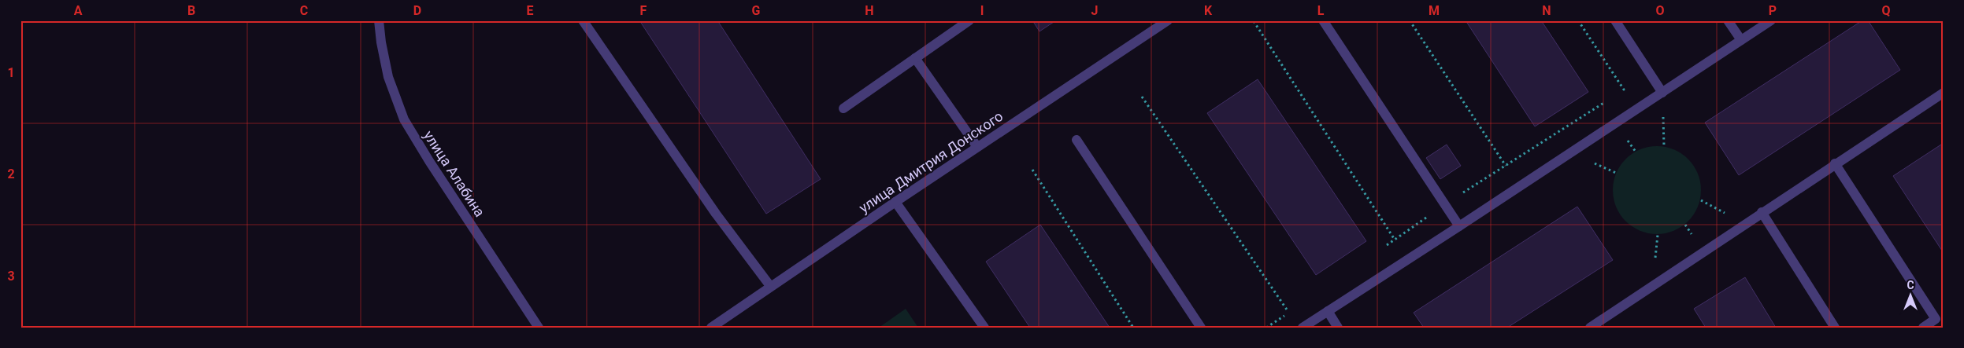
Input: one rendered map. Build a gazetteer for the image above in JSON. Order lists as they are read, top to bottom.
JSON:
{
  "streets": {
    "street": ["улица Дмитрия Донского", "улица Алабина"]
  },
  "north": "top",
  "grid": {
    "columns": [
      "A",
      "B",
      "C",
      "D",
      "E",
      "F",
      "G",
      "H",
      "I",
      "J",
      "K",
      "L",
      "M",
      "N",
      "O",
      "P",
      "Q"
    ],
    "rows": ["1", "2", "3"]
  }
}
